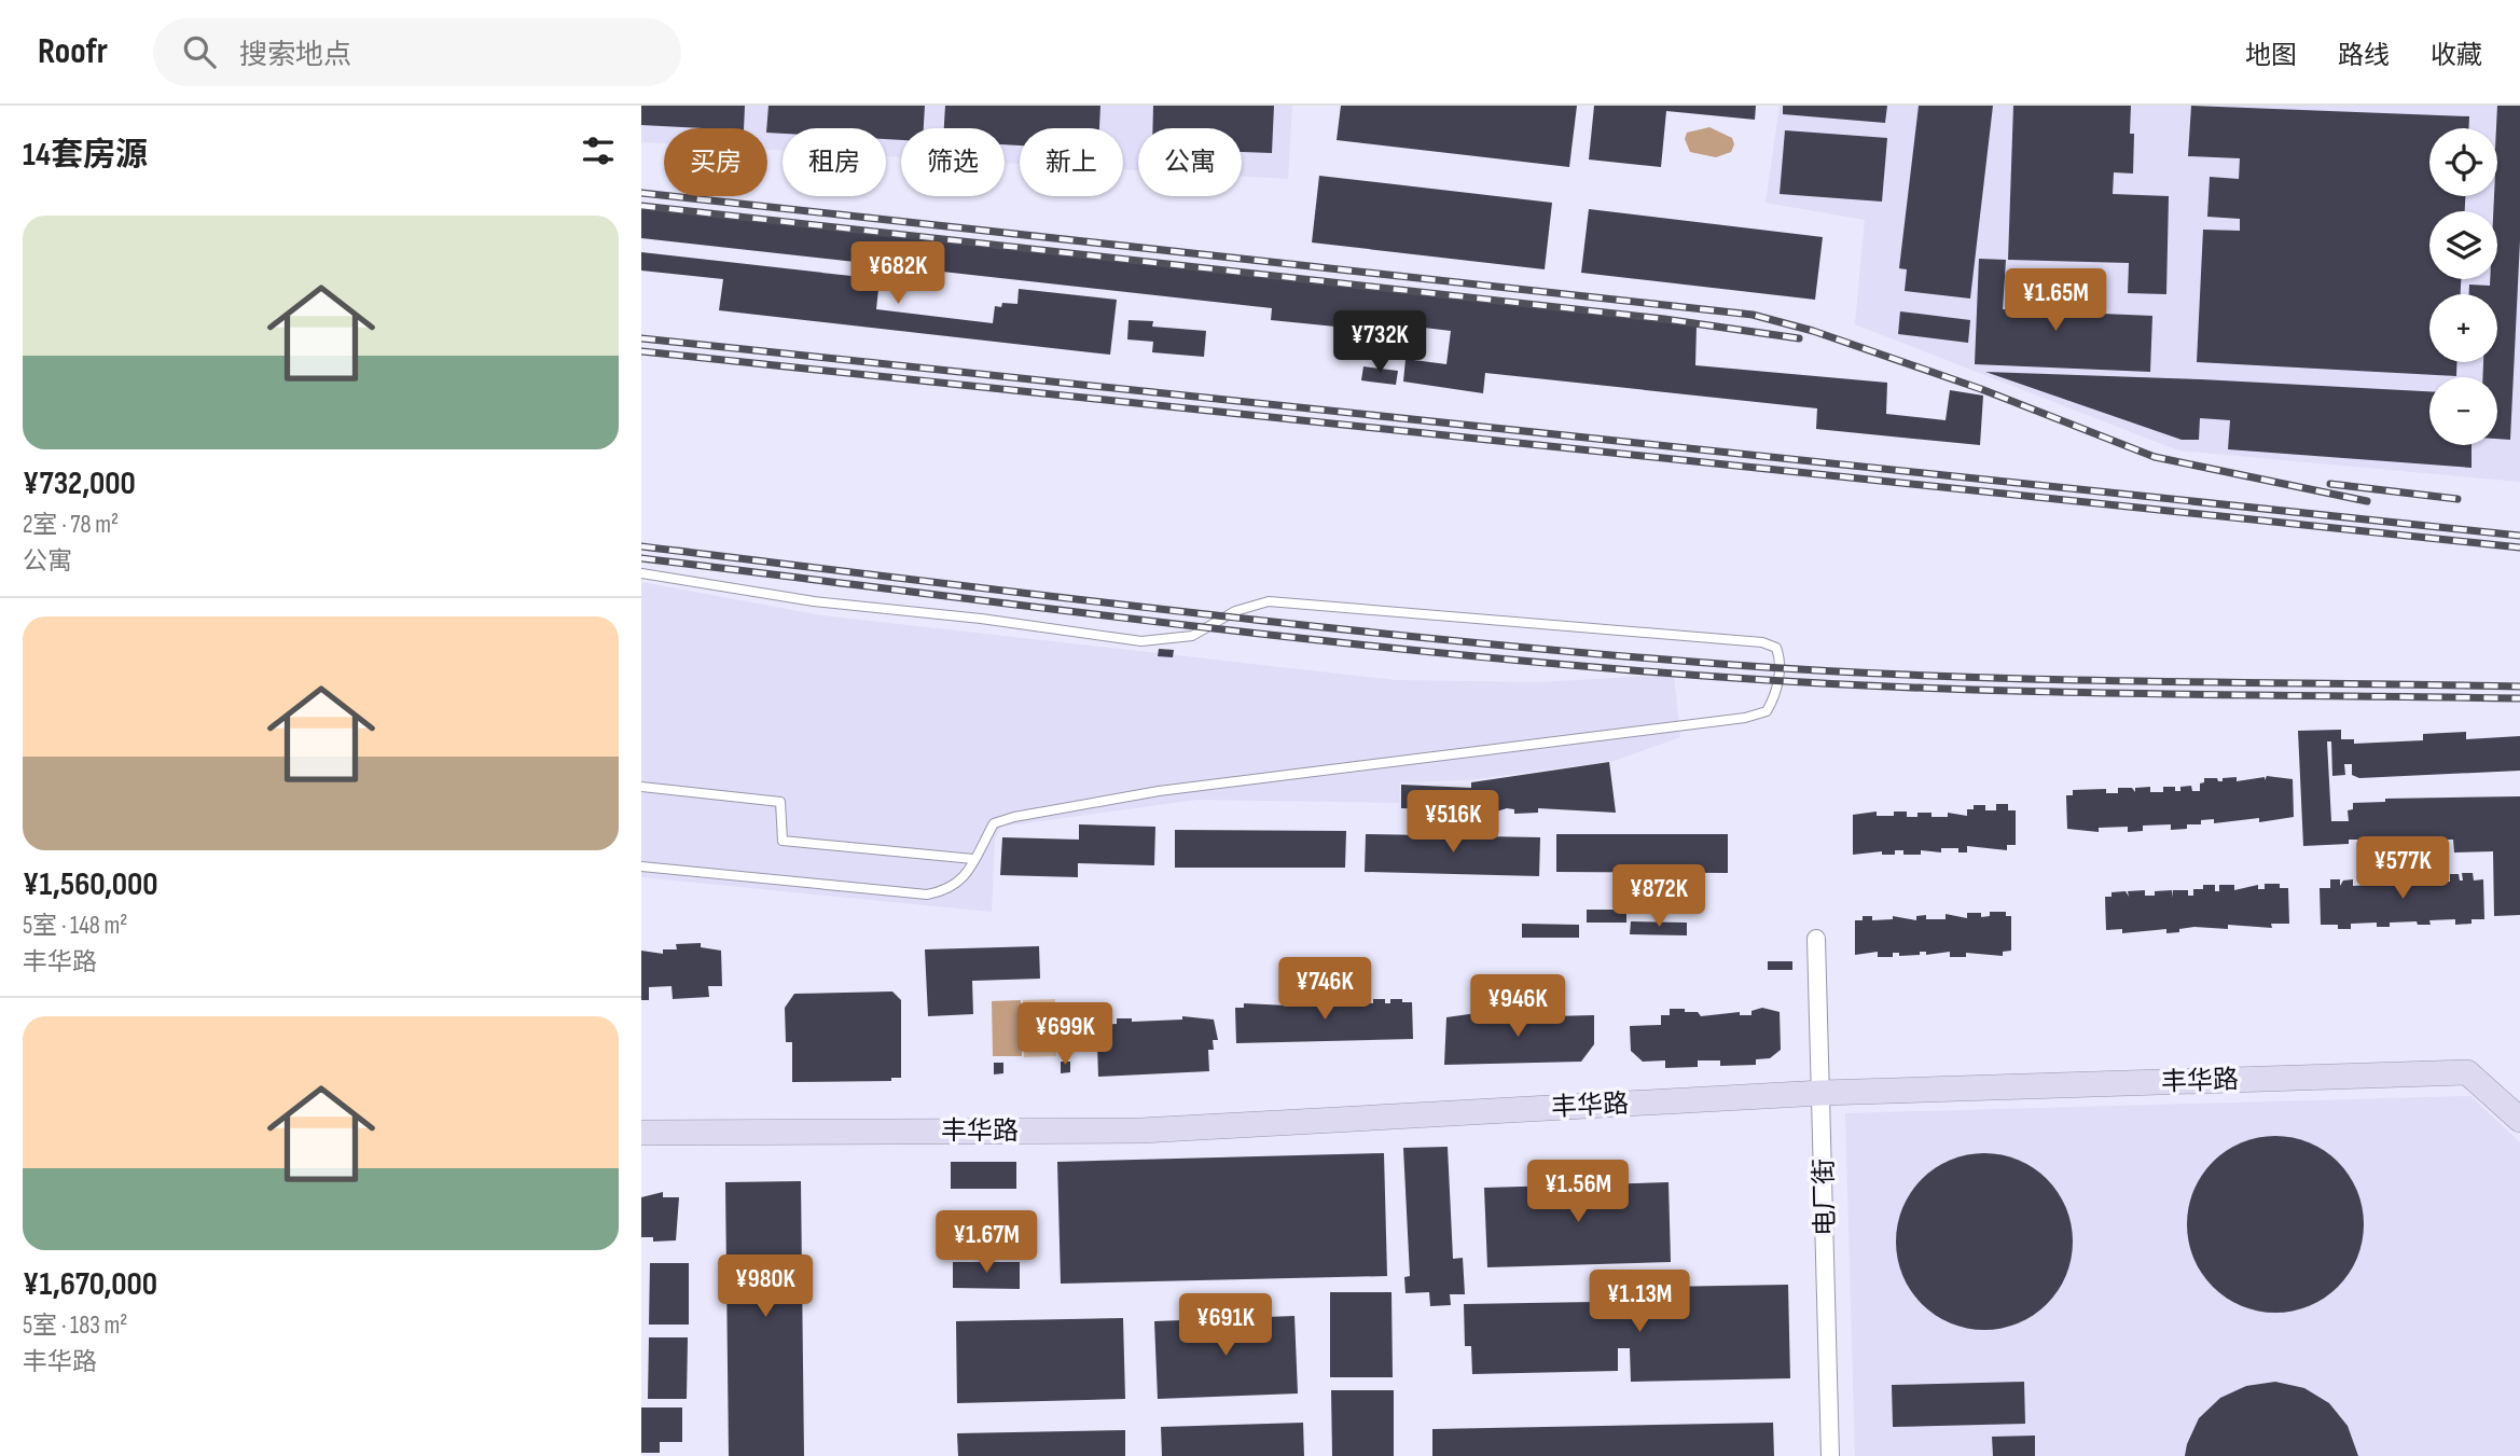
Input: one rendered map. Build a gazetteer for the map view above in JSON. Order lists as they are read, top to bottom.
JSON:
{
  "streets": {
    "street": ["丰华路", "电厂街"]
  },
  "crossings": [
    ["丰华路", "电厂街"]
  ],
  "page": {
    "header": "Roofr",
    "search": "搜索地点",
    "nav": ["地图", "路线", "收藏"],
    "heading": "14套房源",
    "map_buttons": ["+", "−"],
    "chip": [
      "买房",
      "租房",
      "筛选",
      "新上",
      "公寓"
    ],
    "list": [
      {
        "name": "¥732,000",
        "note": "2室 · 78 m² · 公寓"
      },
      {
        "name": "¥1,560,000",
        "note": "5室 · 148 m² · 丰华路"
      },
      {
        "name": "¥1,670,000",
        "note": "5室 · 183 m² · 丰华路"
      }
    ],
    "price": [
      "¥682K",
      "¥1.65M",
      "¥732K",
      "¥516K",
      "¥577K",
      "¥872K",
      "¥746K",
      "¥946K",
      "¥699K",
      "¥1.56M",
      "¥1.67M",
      "¥980K",
      "¥1.13M",
      "¥691K"
    ]
  }
}
